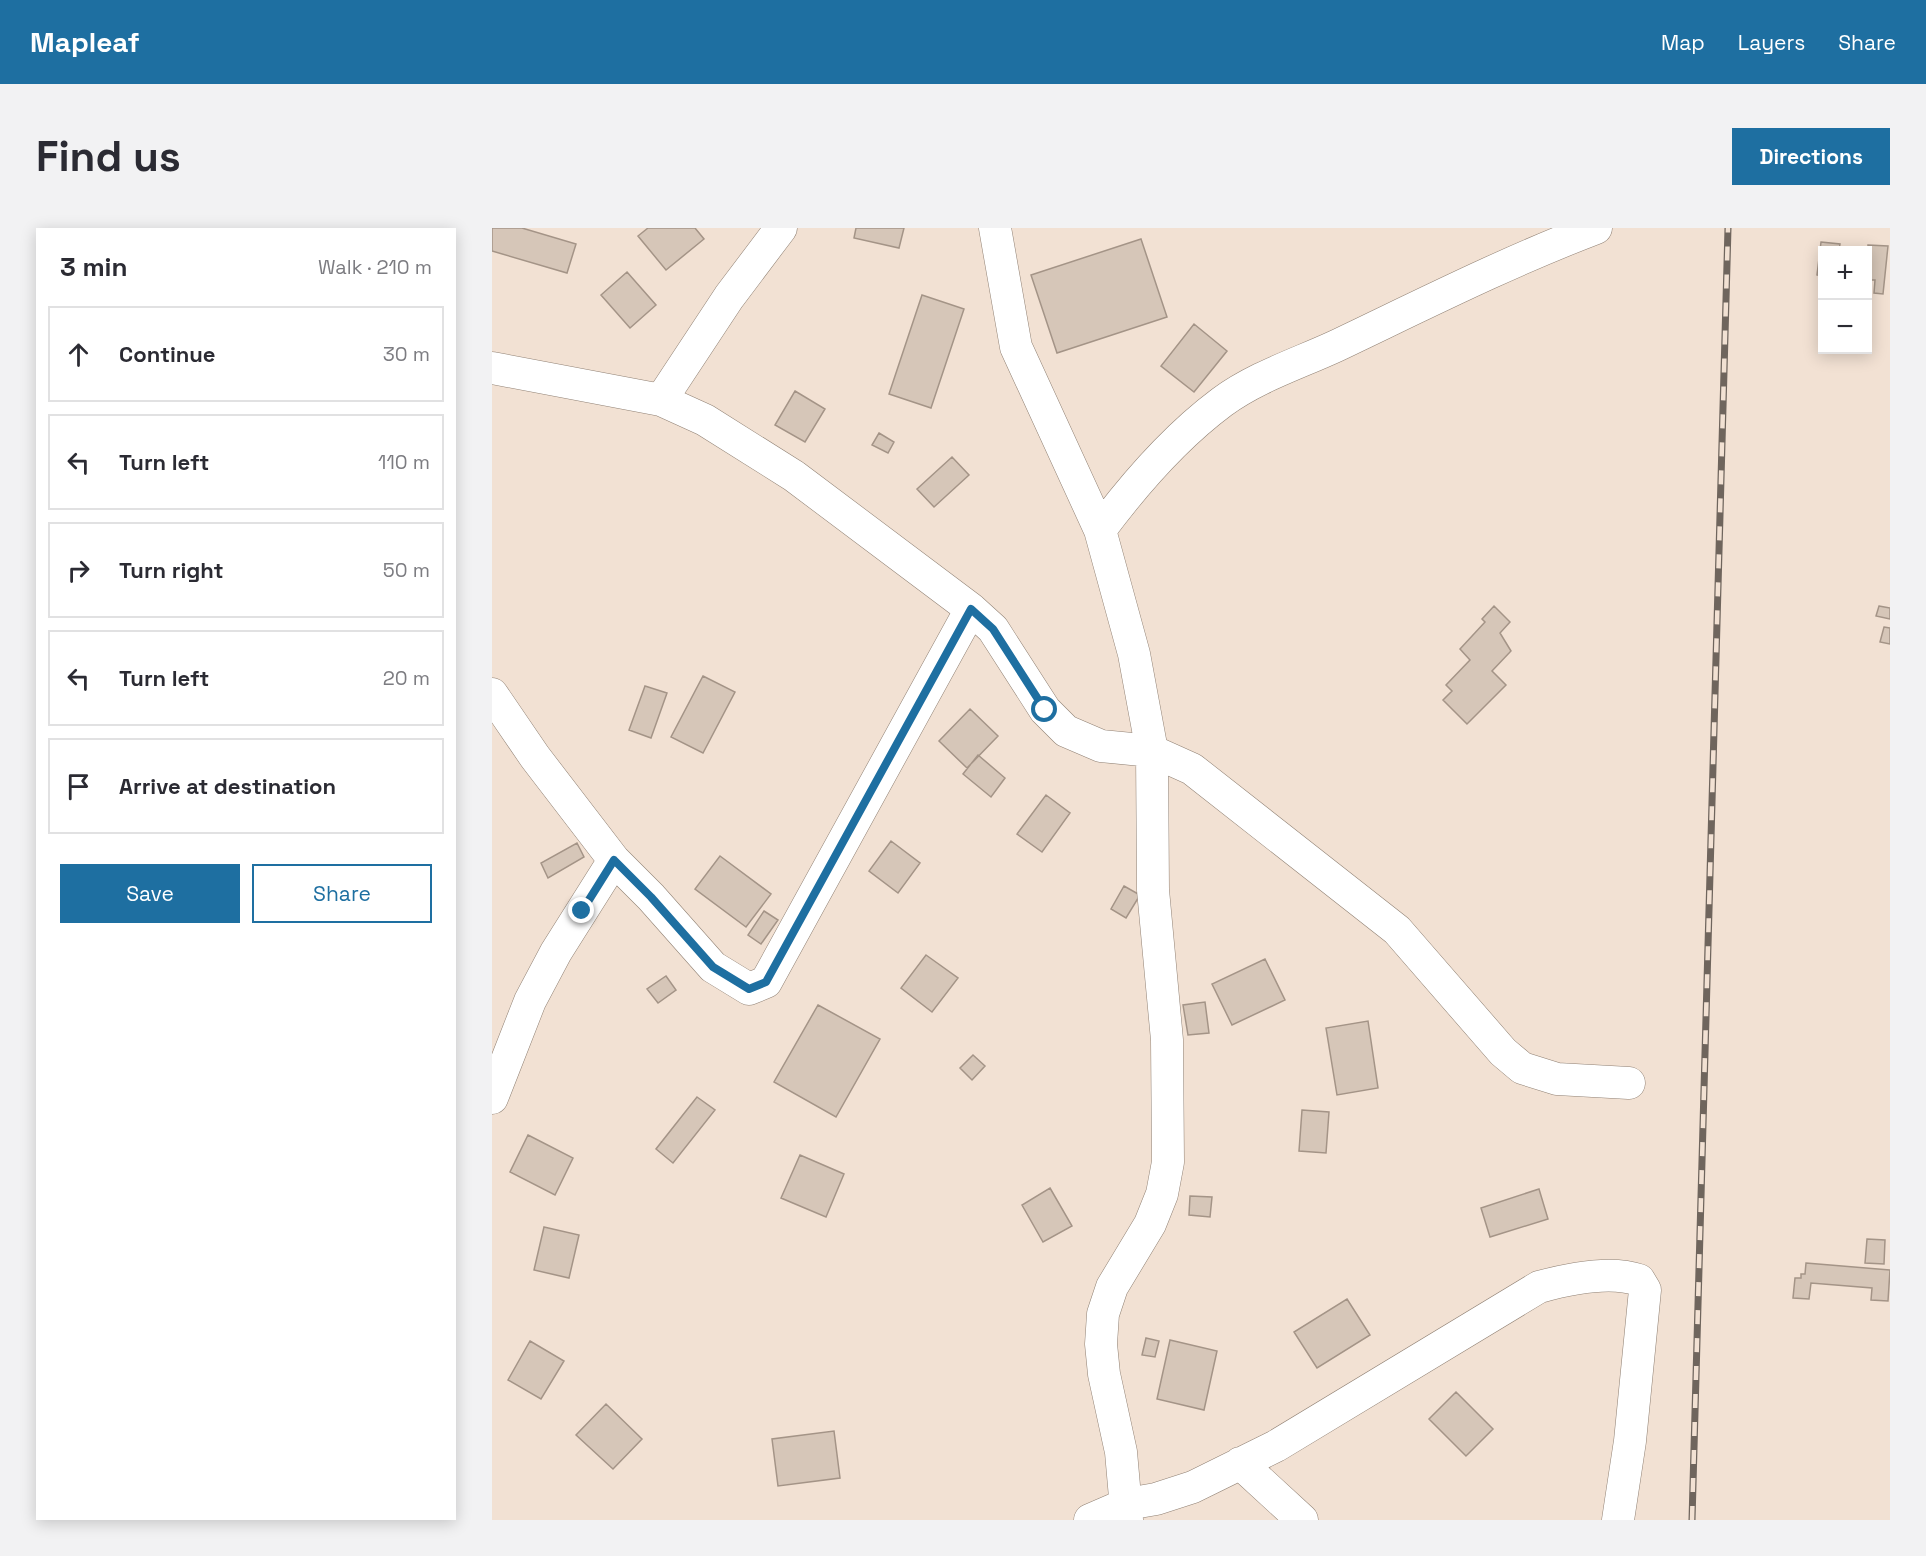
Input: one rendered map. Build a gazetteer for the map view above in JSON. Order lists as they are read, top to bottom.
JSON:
{
  "page": {
    "header": "Mapleaf",
    "nav": ["Map", "Layers", "Share"],
    "buttons": [
      "Directions",
      ["Save", "Share"]
    ],
    "title": "Find us",
    "heading": ["3 min", "Walk · 210 m"],
    "map_buttons": ["+", "−"],
    "list": [
      ["Continue", "30 m"],
      ["Turn left", "110 m"],
      ["Turn right", "50 m"],
      ["Turn left", "20 m"],
      "Arrive at destination"
    ]
  }
}
